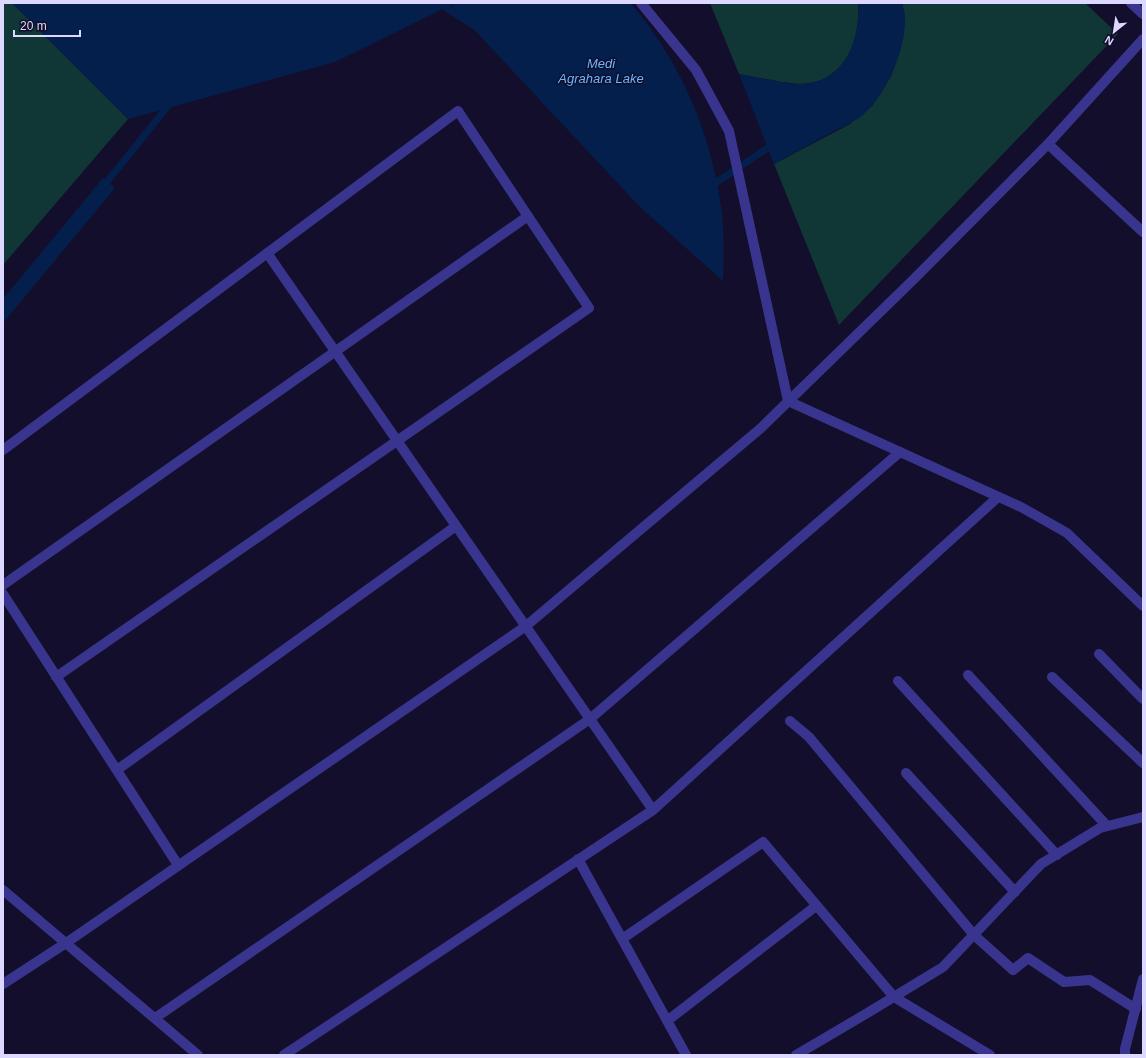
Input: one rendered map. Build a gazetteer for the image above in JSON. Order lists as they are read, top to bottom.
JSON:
{
  "water": ["Medi Agrahara Lake"],
  "scale_bar": "20 m",
  "north": "bottom left"
}
